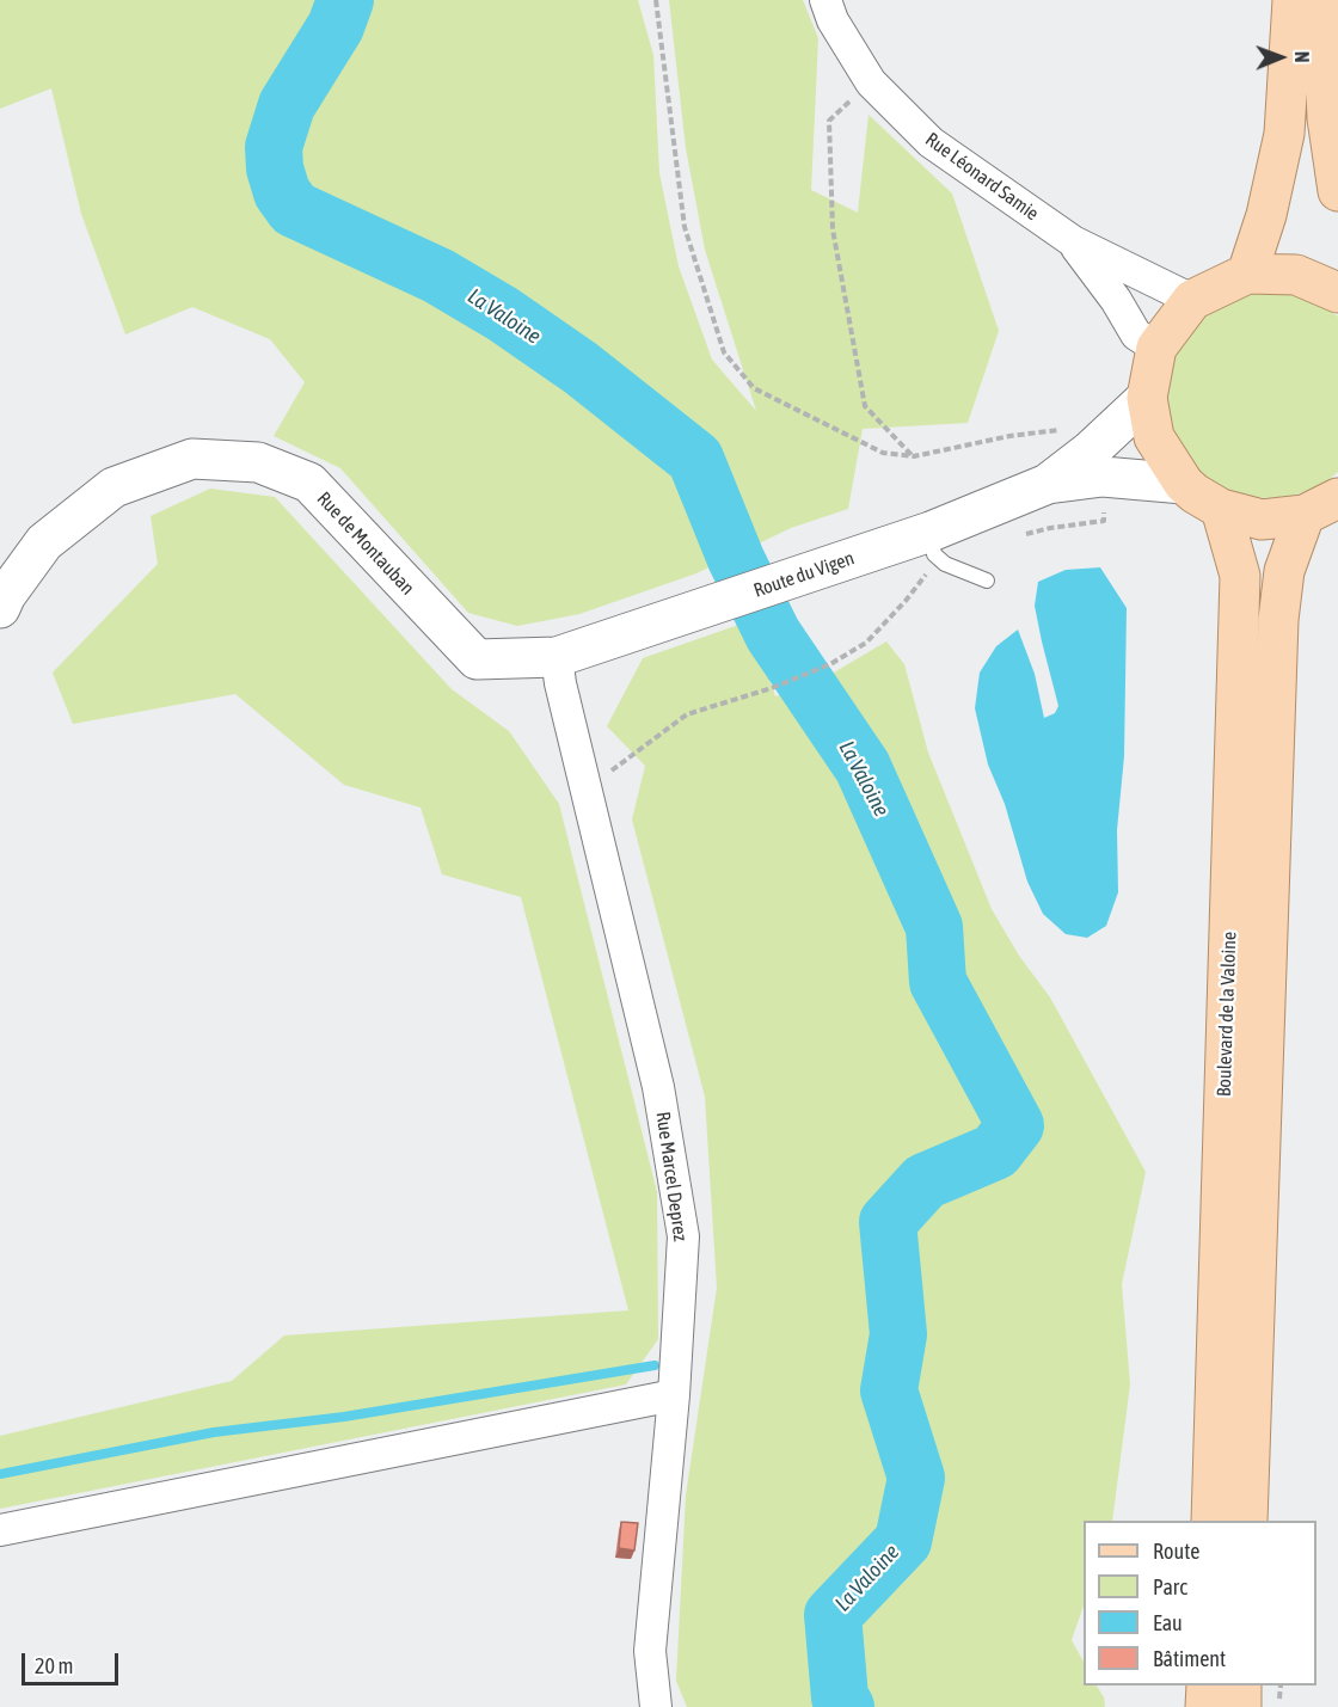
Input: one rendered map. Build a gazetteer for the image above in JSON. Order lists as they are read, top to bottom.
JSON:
{
  "streets": {
    "main road": ["Boulevard de la Valoine"],
    "street": [
      "Rue Léonard Samie",
      "Rue de Montauban",
      "Route du Vigen",
      "Rue Marcel Deprez"
    ]
  },
  "crossings": [
    ["Rue de Montauban", "Route du Vigen"],
    ["Rue de Montauban", "Rue Marcel Deprez"],
    ["Route du Vigen", "Rue Marcel Deprez"]
  ],
  "water": ["La Valoine"],
  "legend": [
    "Route",
    "Parc",
    "Eau",
    "Bâtiment"
  ],
  "scale_bar": "20 m",
  "north": "right"
}
